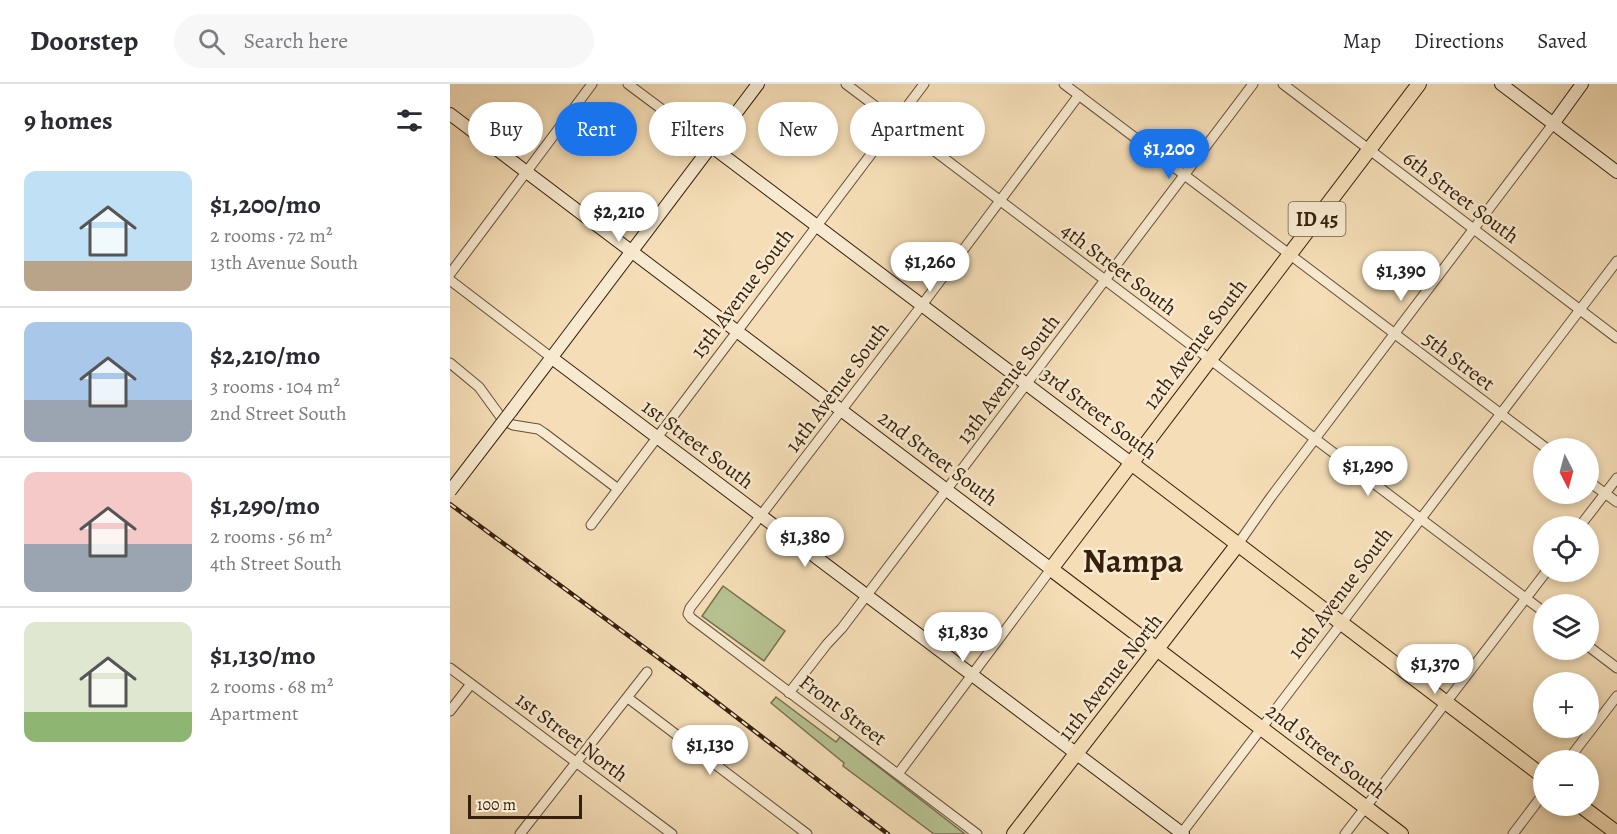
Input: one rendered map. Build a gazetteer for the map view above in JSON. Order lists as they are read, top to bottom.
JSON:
{
  "streets": {
    "main road": [
      "ID 45",
      "12th Avenue South",
      "3rd Street South",
      "1st Street South",
      "2nd Street South",
      "11th Avenue North"
    ],
    "street": [
      "6th Street South",
      "4th Street South",
      "15th Avenue South",
      "5th Street",
      "13th Avenue South",
      "14th Avenue South",
      "10th Avenue South",
      "Front Street",
      "1st Street North"
    ]
  },
  "crossings": [
    ["6th Street South", "12th Avenue South"],
    ["6th Street South", "10th Avenue South"],
    ["4th Street South", "12th Avenue South"],
    ["4th Street South", "13th Avenue South"],
    ["4th Street South", "14th Avenue South"],
    ["4th Street South", "10th Avenue South"],
    ["15th Avenue South", "3rd Street South"],
    ["15th Avenue South", "1st Street South"],
    ["15th Avenue South", "2nd Street South"],
    ["12th Avenue South", "5th Street"],
    ["12th Avenue South", "3rd Street South"],
    ["12th Avenue South", "1st Street South"],
    ["12th Avenue South", "2nd Street South"],
    ["12th Avenue South", "Front Street"],
    ["5th Street", "13th Avenue South"],
    ["5th Street", "14th Avenue South"],
    ["5th Street", "10th Avenue South"],
    ["13th Avenue South", "3rd Street South"],
    ["13th Avenue South", "1st Street South"],
    ["13th Avenue South", "2nd Street South"],
    ["13th Avenue South", "Front Street"],
    ["14th Avenue South", "3rd Street South"],
    ["14th Avenue South", "1st Street South"],
    ["14th Avenue South", "2nd Street South"],
    ["14th Avenue South", "Front Street"],
    ["3rd Street South", "10th Avenue South"],
    ["3rd Street South", "11th Avenue North"],
    ["1st Street South", "10th Avenue South"],
    ["1st Street South", "11th Avenue North"],
    ["2nd Street South", "10th Avenue South"],
    ["2nd Street South", "11th Avenue North"]
  ],
  "districts": ["Nampa"],
  "scale_bar": "100 m",
  "north": "bottom",
  "page": {
    "header": "Doorstep",
    "search": "Search here",
    "nav": ["Map", "Directions", "Saved"],
    "heading": "9 homes",
    "chip": [
      "Buy",
      "Rent",
      "Filters",
      "New",
      "Apartment"
    ],
    "price": [
      "$1,200",
      "$2,210",
      "$1,260",
      "$1,390",
      "$1,290",
      "$1,380",
      "$1,830",
      "$1,370",
      "$1,130"
    ],
    "list": [
      {
        "name": "$1,200/mo",
        "note": "2 rooms · 72 m² · 13th Avenue South"
      },
      {
        "name": "$2,210/mo",
        "note": "3 rooms · 104 m² · 2nd Street South"
      },
      {
        "name": "$1,290/mo",
        "note": "2 rooms · 56 m² · 4th Street South"
      },
      {
        "name": "$1,130/mo",
        "note": "2 rooms · 68 m² · Apartment"
      }
    ],
    "map_buttons": ["+", "−"],
    "scale": "100 m"
  }
}
